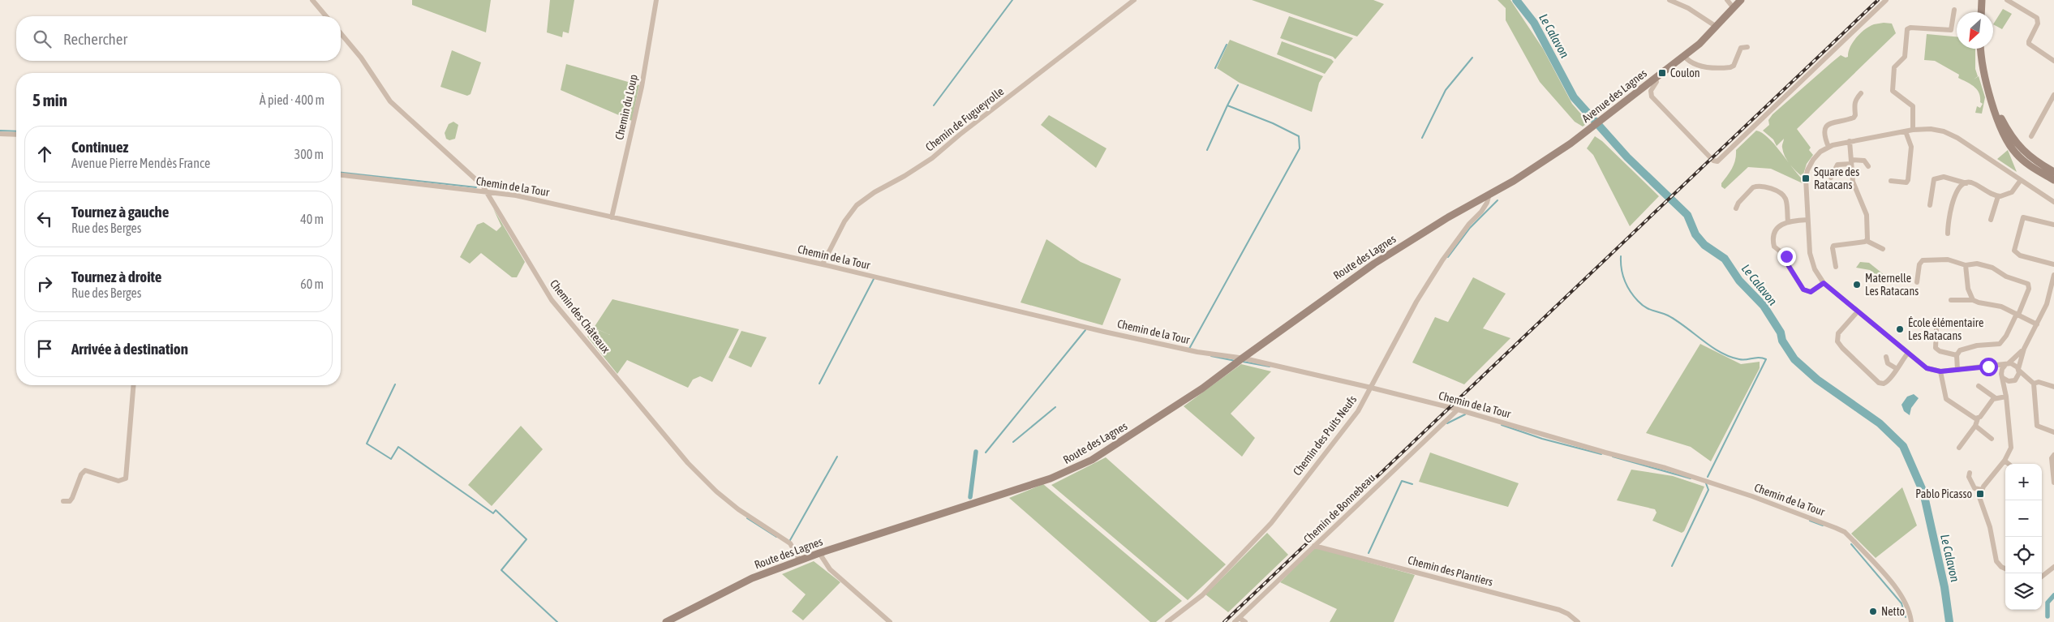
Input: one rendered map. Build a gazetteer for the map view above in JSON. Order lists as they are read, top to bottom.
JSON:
{
  "streets": {
    "street": [
      "Avenue des Lagnes",
      "Chemin du Loup",
      "Chemin de Fugueyrolle",
      "Chemin de la Tour",
      "Route des Lagnes",
      "Chemin des Châteaux",
      "Chemin des Puits Neufs",
      "Chemin de Bonnebeau",
      "Chemin des Plantiers"
    ]
  },
  "crossings": [
    ["Avenue des Lagnes", "Route des Lagnes"],
    ["Avenue des Lagnes", "Chemin des Puits Neufs"],
    ["Chemin du Loup", "Chemin de la Tour"],
    ["Chemin de Fugueyrolle", "Chemin de la Tour"],
    ["Chemin de la Tour", "Route des Lagnes"],
    ["Chemin de la Tour", "Chemin des Châteaux"],
    ["Chemin de la Tour", "Chemin des Puits Neufs"],
    ["Chemin de la Tour", "Chemin de Bonnebeau"],
    ["Route des Lagnes", "Chemin des Châteaux"],
    ["Route des Lagnes", "Chemin des Puits Neufs"],
    ["Chemin de Bonnebeau", "Chemin des Plantiers"]
  ],
  "water": ["Le Calavon"],
  "places": {
    "transit": ["Coulon", "Square des Ratacans", "Pablo Picasso"],
    "other": ["Maternelle Les Ratacans", "École élémentaire Les Ratacans", "Netto"]
  },
  "north": "bottom left",
  "page": {
    "search": "Rechercher",
    "heading": ["5 min", "À pied · 400 m"],
    "list": [
      ["Continuez", "Avenue Pierre Mendès France", "300 m"],
      ["Tournez à gauche", "Rue des Berges", "40 m"],
      ["Tournez à droite", "Rue des Berges", "60 m"],
      "Arrivée à destination"
    ],
    "map_buttons": ["+", "−"]
  }
}
